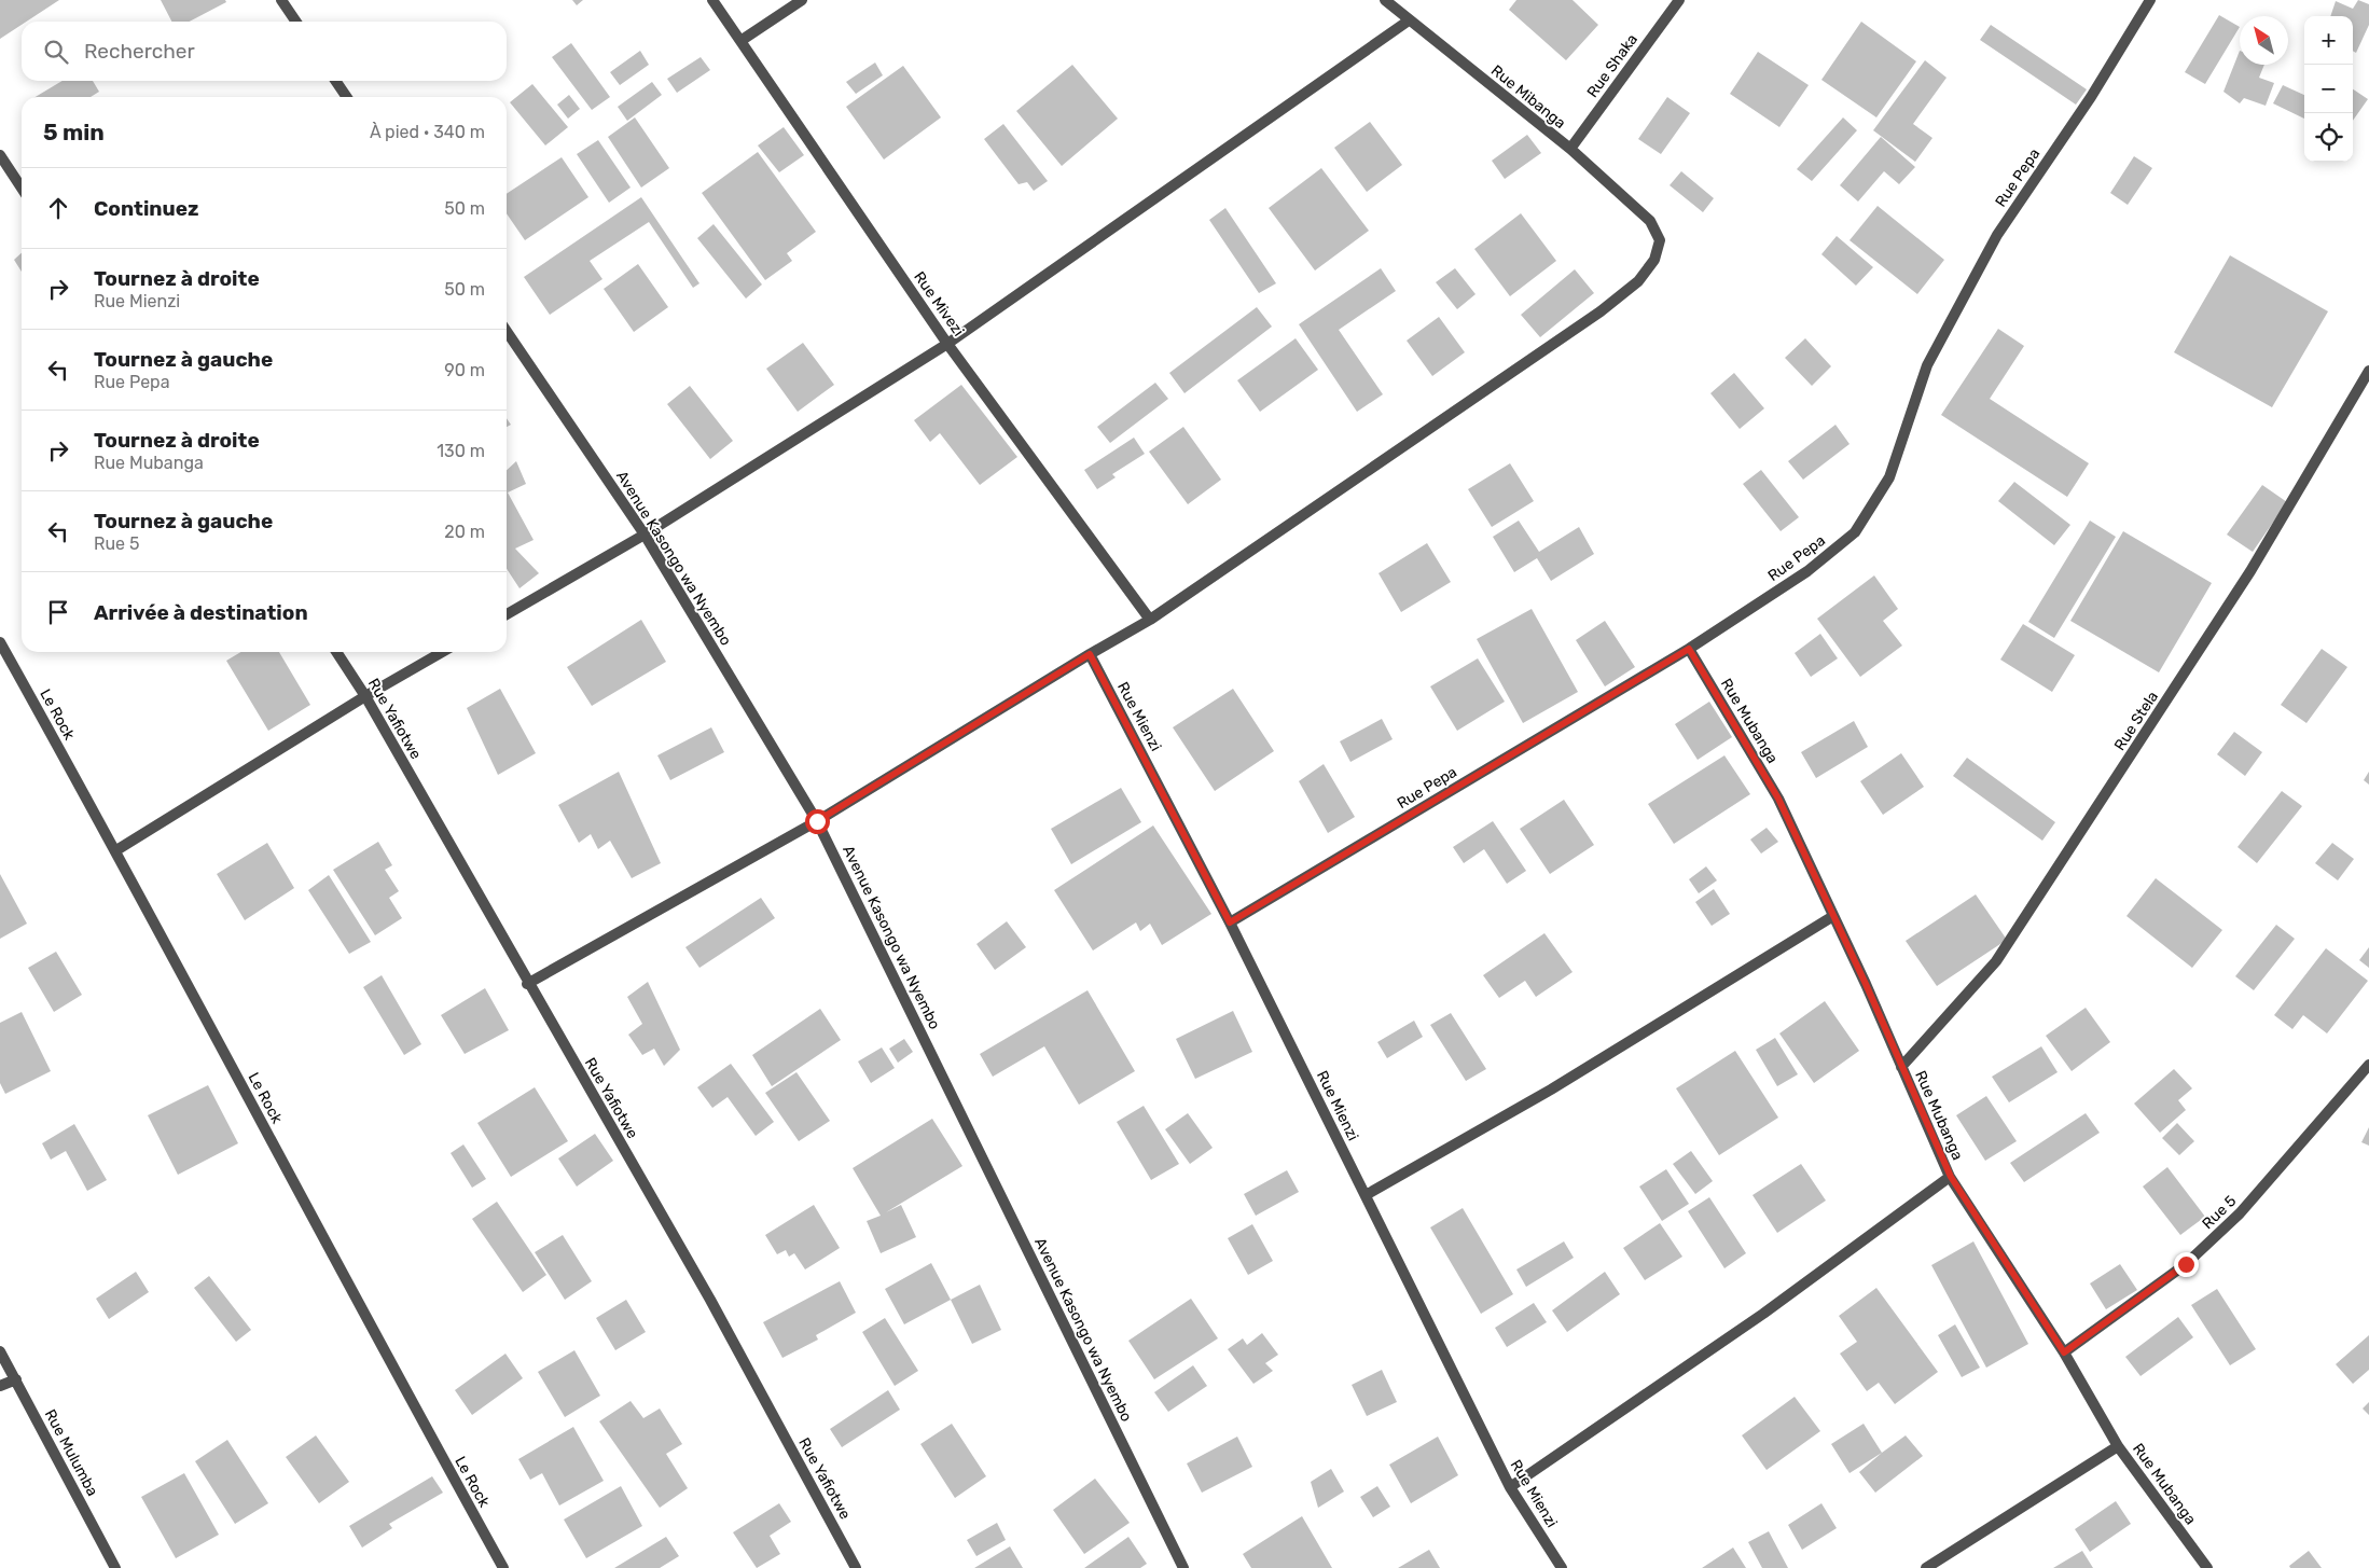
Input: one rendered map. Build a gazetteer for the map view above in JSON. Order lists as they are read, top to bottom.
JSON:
{
  "streets": {
    "street": [
      "Rue Shaka",
      "Rue Mibanga",
      "Rue Pepa",
      "Rue Mivezi",
      "Avenue Kasongo wa Nyembo",
      "Le Rock",
      "Rue Mienzi",
      "Rue Yafiotwe",
      "Rue Mubanga",
      "Rue Stela",
      "Rue 5",
      "Rue Mulumba"
    ]
  },
  "crossings": [
    ["Rue Shaka", "Rue Mibanga"],
    ["Rue Mibanga", "Rue Mivezi"],
    ["Rue Pepa", "Rue Mienzi"],
    ["Rue Pepa", "Rue Mubanga"],
    ["Rue Mubanga", "Rue Stela"],
    ["Rue Mubanga", "Rue 5"]
  ],
  "north": "top left",
  "page": {
    "map_buttons": ["+", "−"],
    "search": "Rechercher",
    "heading": ["5 min", "À pied · 340 m"],
    "list": [
      ["Continuez", "50 m"],
      ["Tournez à droite", "Rue Mienzi", "50 m"],
      ["Tournez à gauche", "Rue Pepa", "90 m"],
      ["Tournez à droite", "Rue Mubanga", "130 m"],
      ["Tournez à gauche", "Rue 5", "20 m"],
      "Arrivée à destination"
    ]
  }
}
